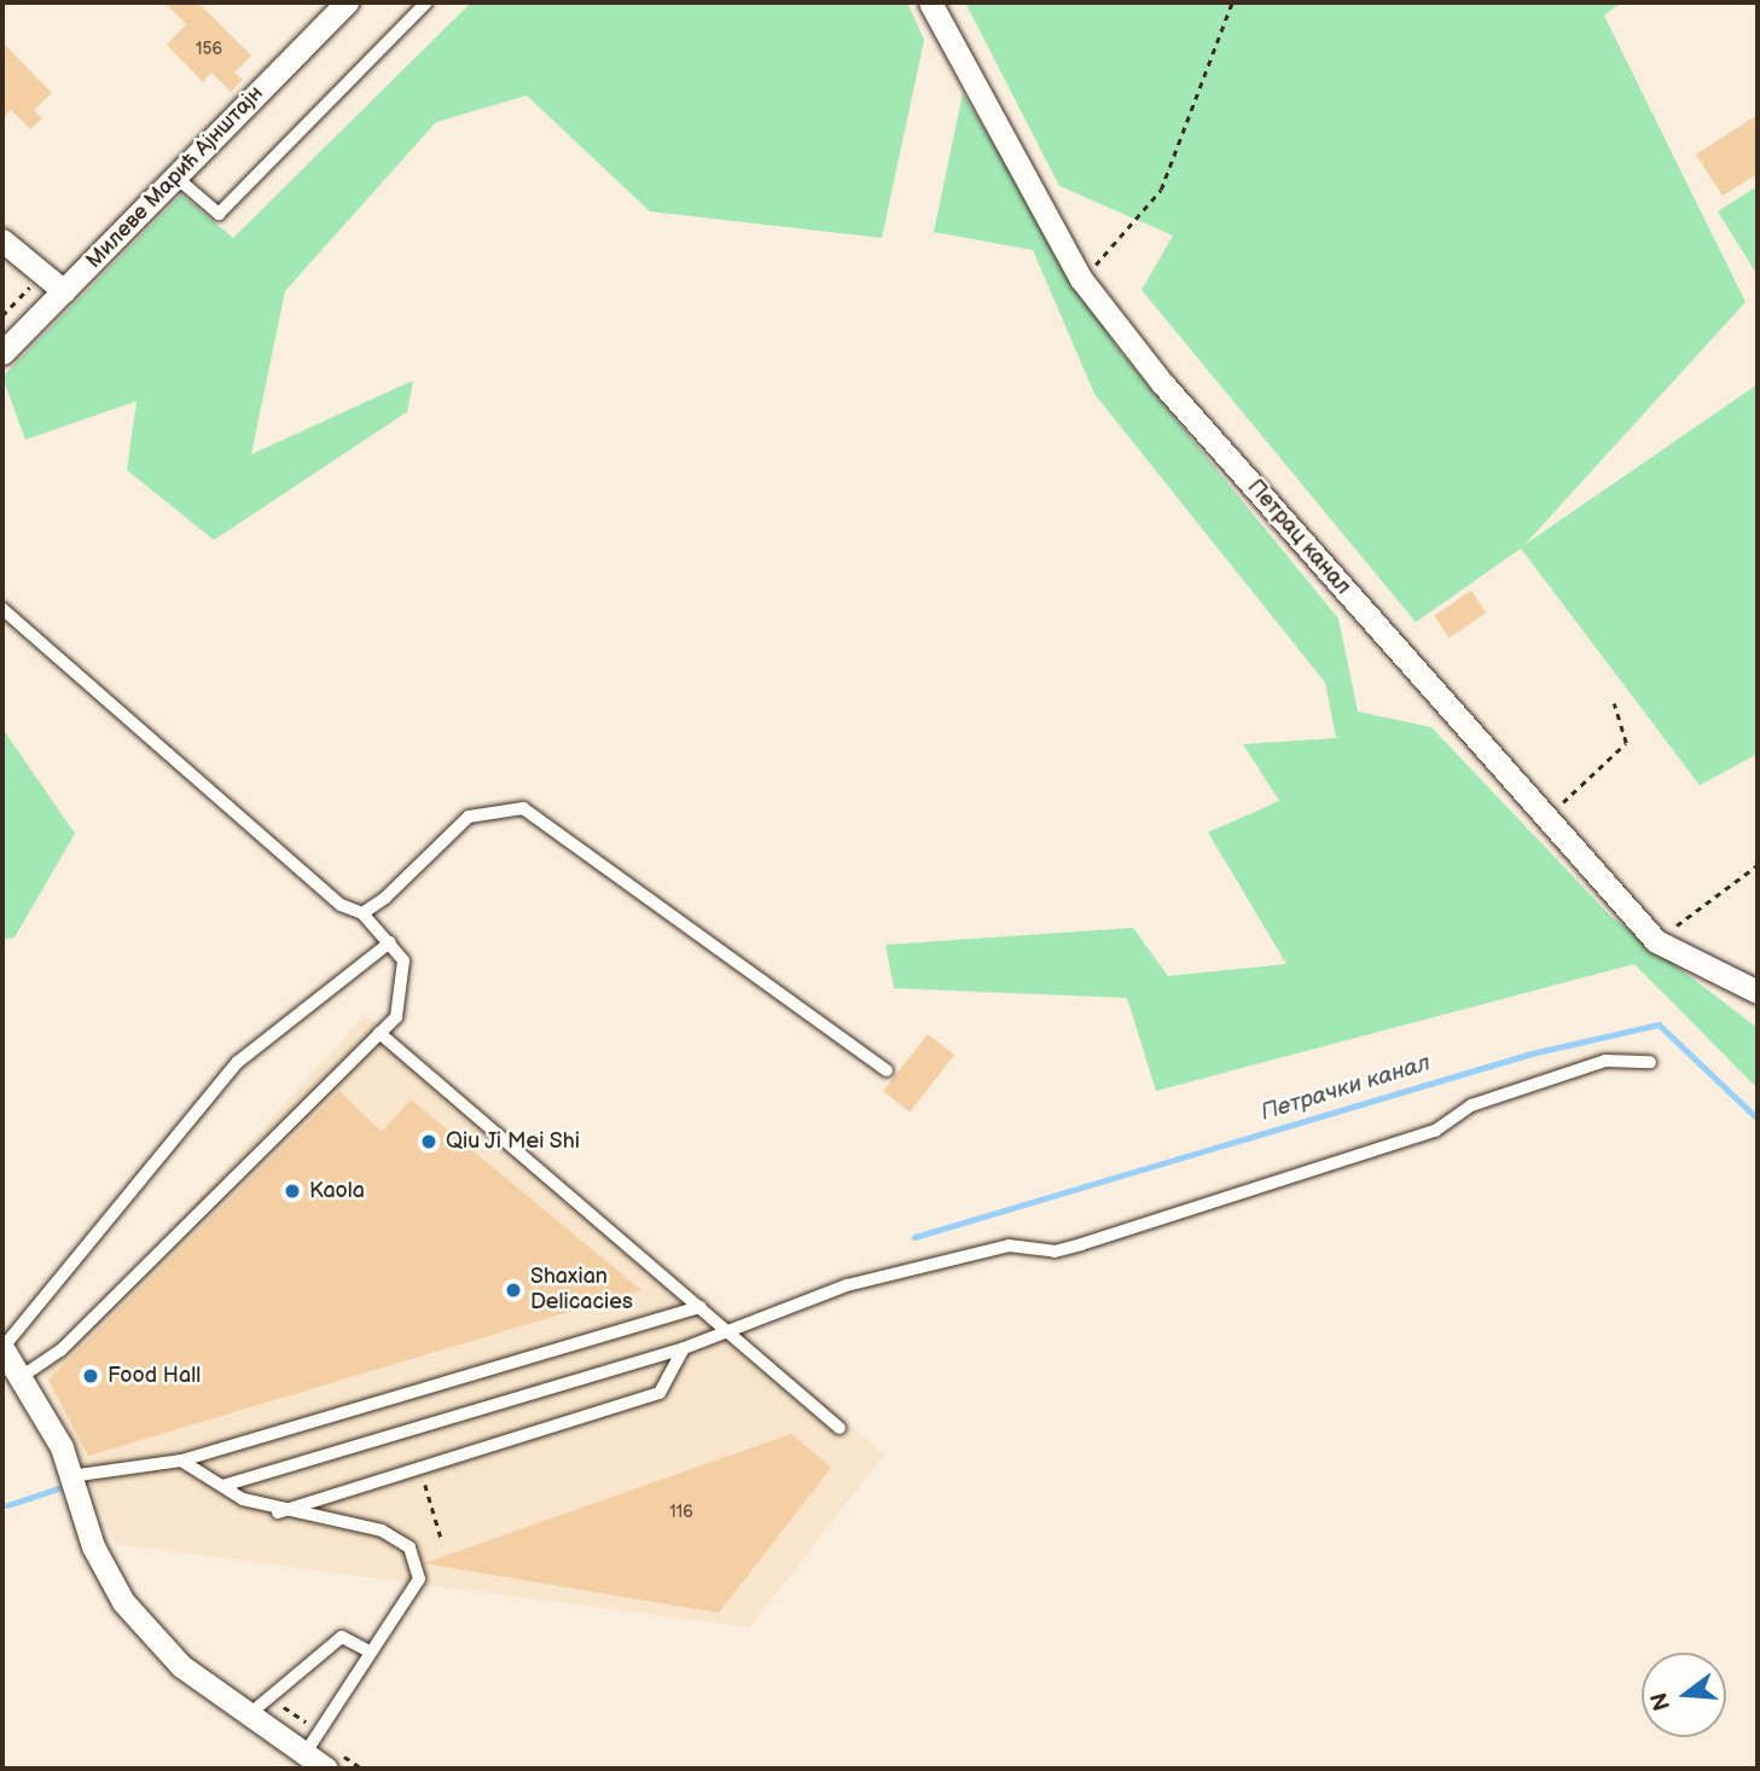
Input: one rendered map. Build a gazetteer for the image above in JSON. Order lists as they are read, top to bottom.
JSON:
{
  "streets": {
    "street": ["Милеве Марић Ајнштајн", "Петрац канал"]
  },
  "water": ["Петрачки канал"],
  "places": [
    "Qiu Ji Mei Shi",
    "Kaola",
    "Shaxian Delicacies",
    "Food Hall"
  ],
  "house_numbers": ["156", "116"],
  "north": "left"
}
